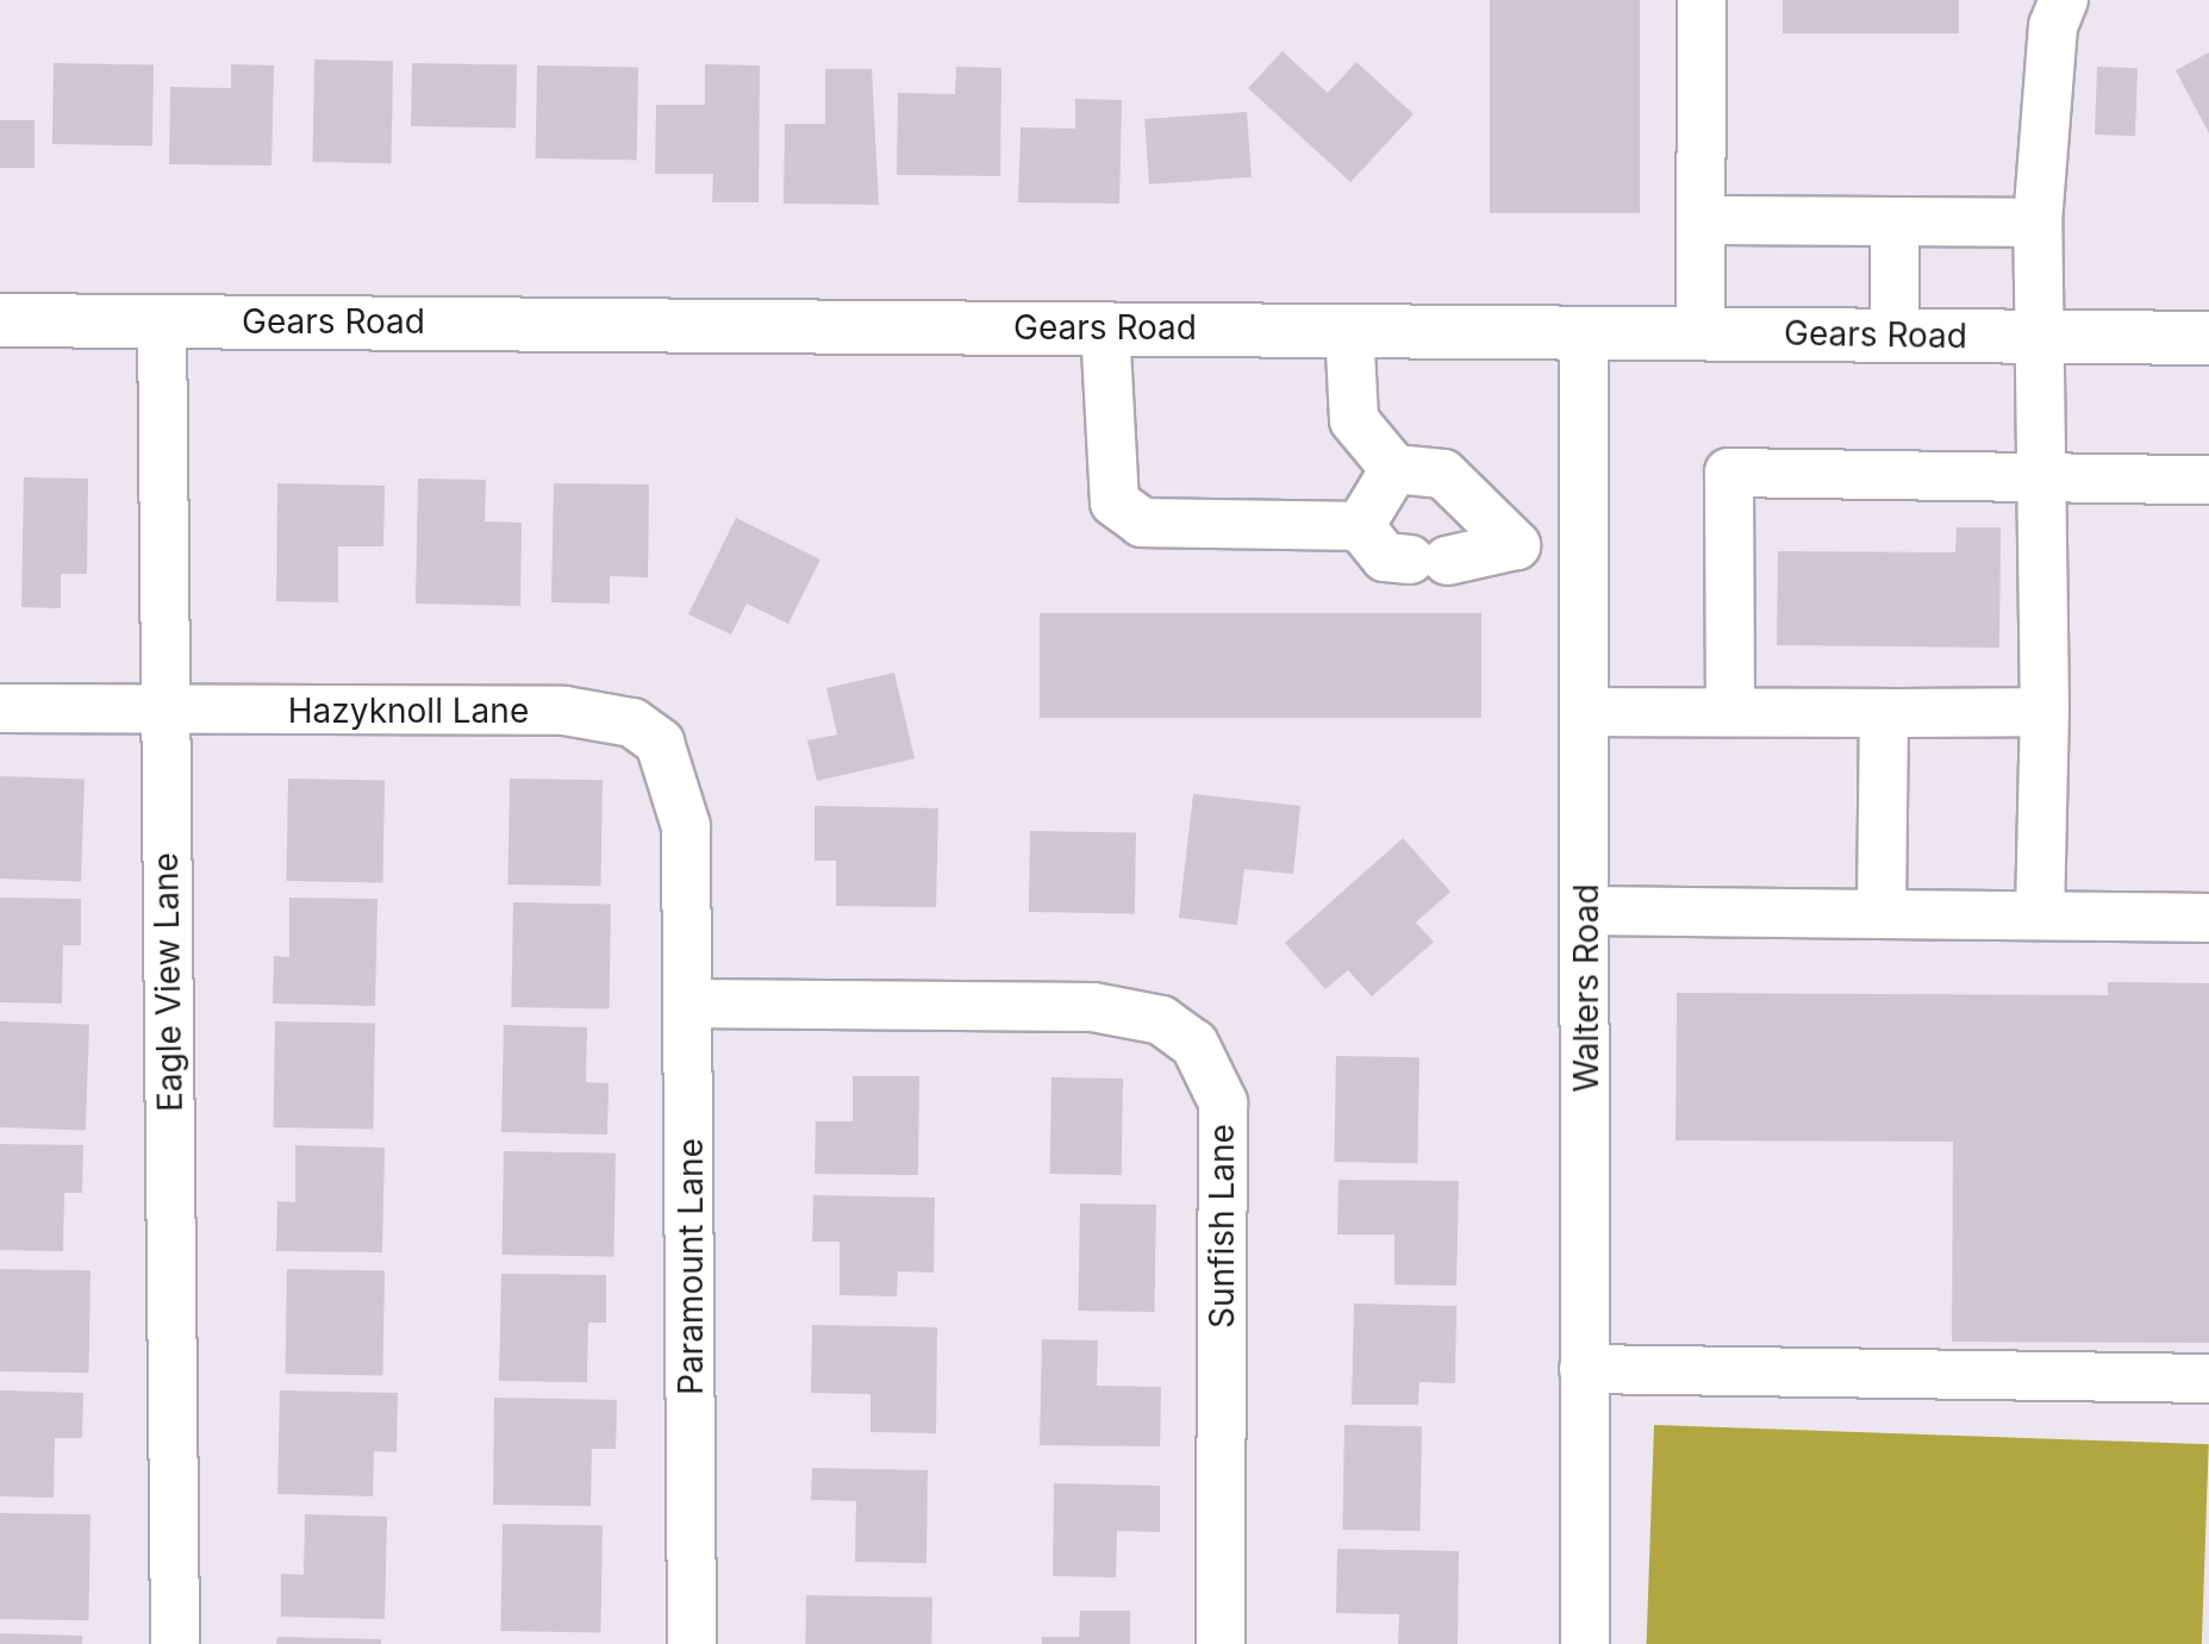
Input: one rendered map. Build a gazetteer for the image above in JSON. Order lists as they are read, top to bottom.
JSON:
{
  "streets": {
    "main road": ["Gears Road"],
    "street": [
      "Hazyknoll Lane",
      "Eagle View Lane",
      "Walters Road",
      "Sunfish Lane",
      "Paramount Lane"
    ]
  },
  "crossings": [
    ["Gears Road", "Eagle View Lane"],
    ["Gears Road", "Walters Road"],
    ["Hazyknoll Lane", "Eagle View Lane"],
    ["Hazyknoll Lane", "Paramount Lane"],
    ["Sunfish Lane", "Paramount Lane"]
  ]
}
